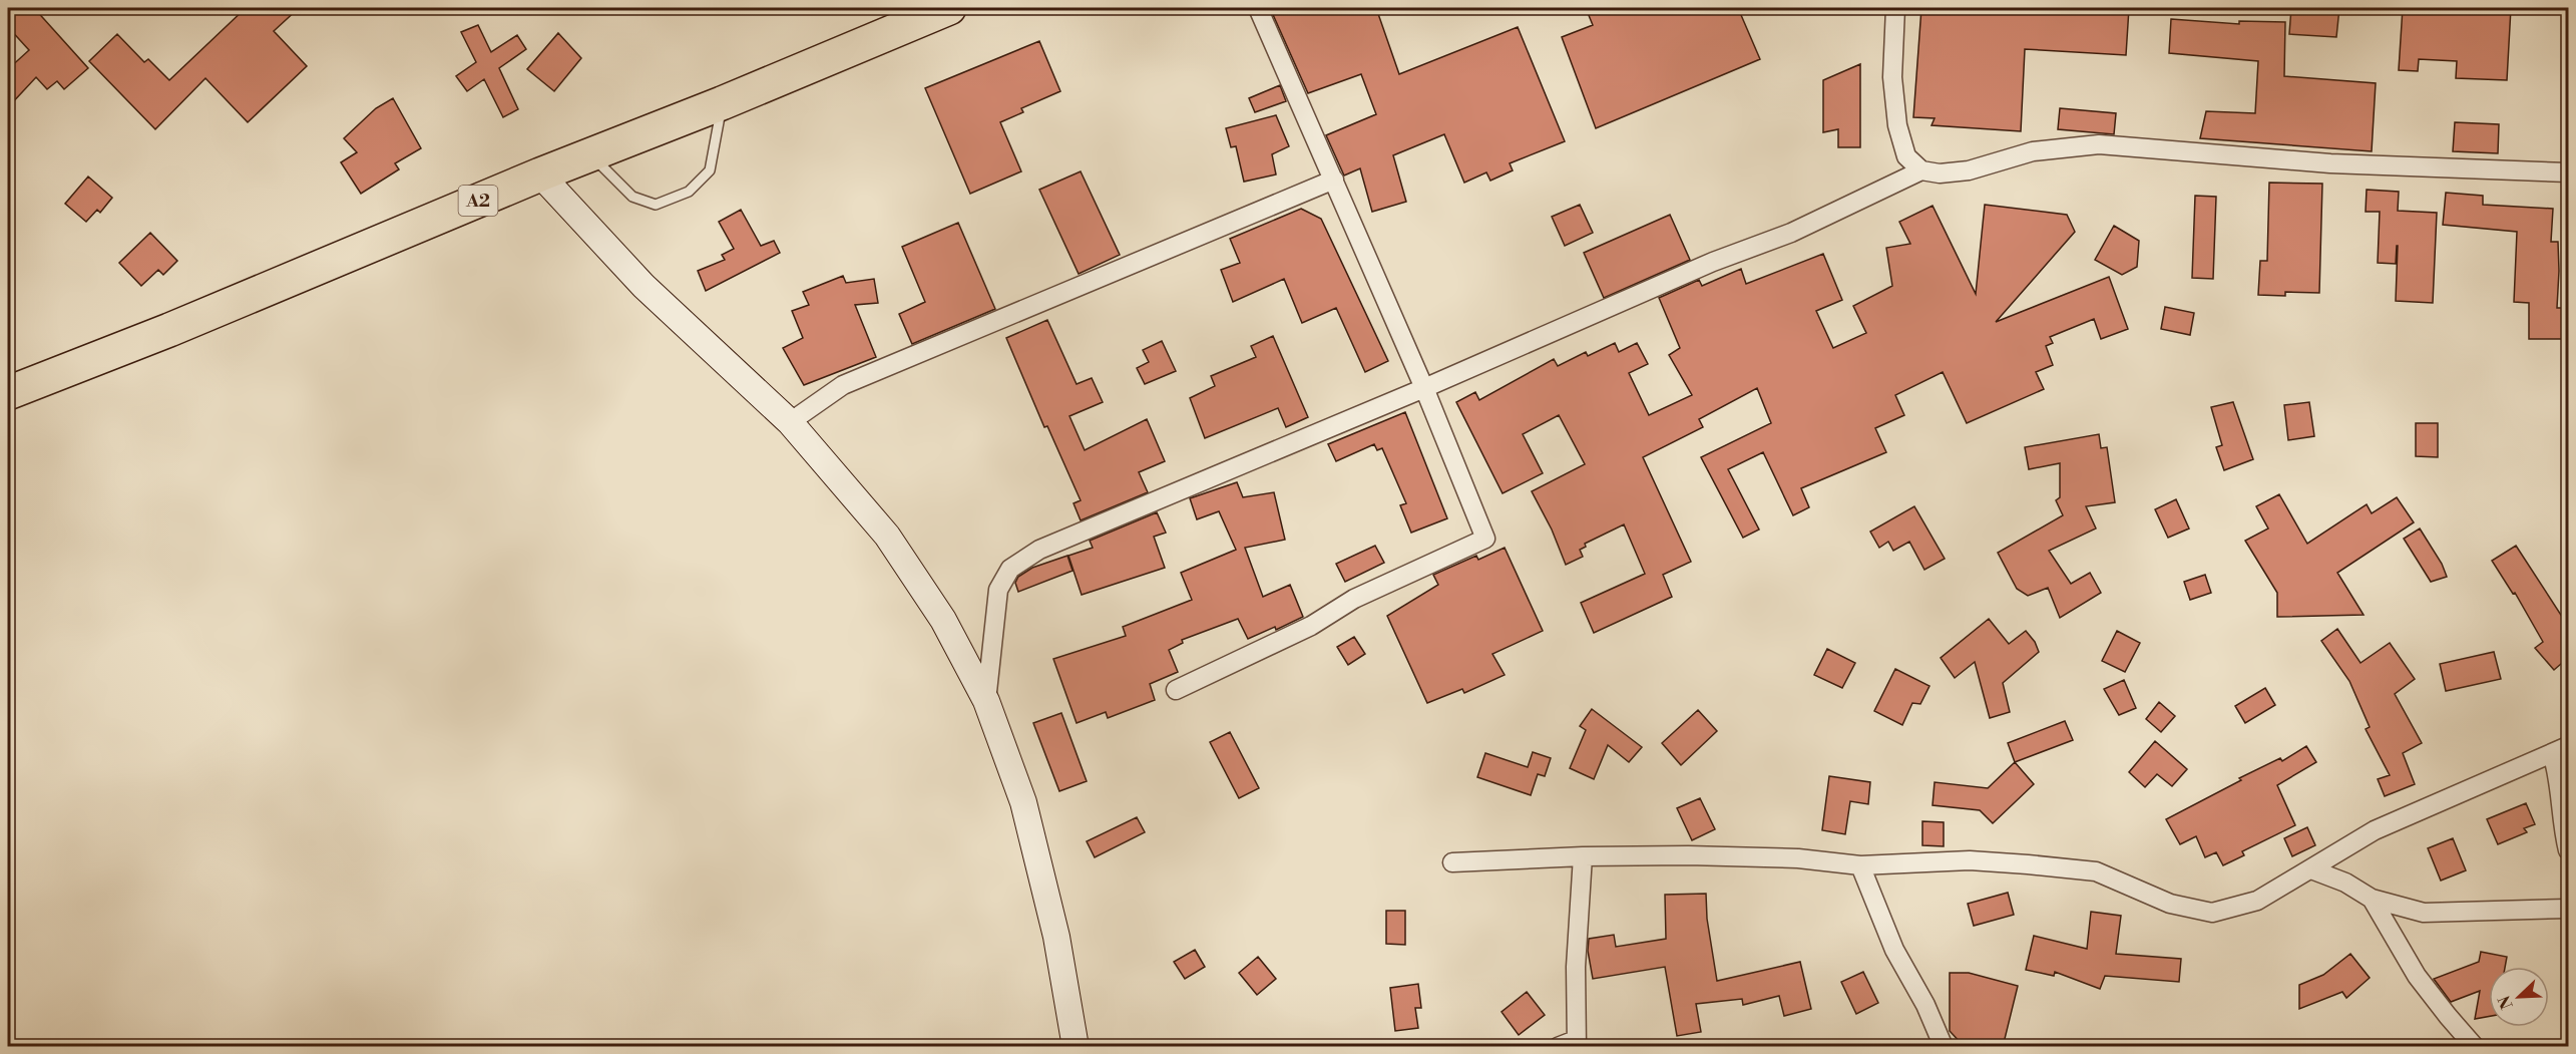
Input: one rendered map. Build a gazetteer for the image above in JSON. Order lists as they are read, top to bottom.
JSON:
{
  "streets": {
    "highway": ["A2"]
  },
  "north": "bottom left"
}
